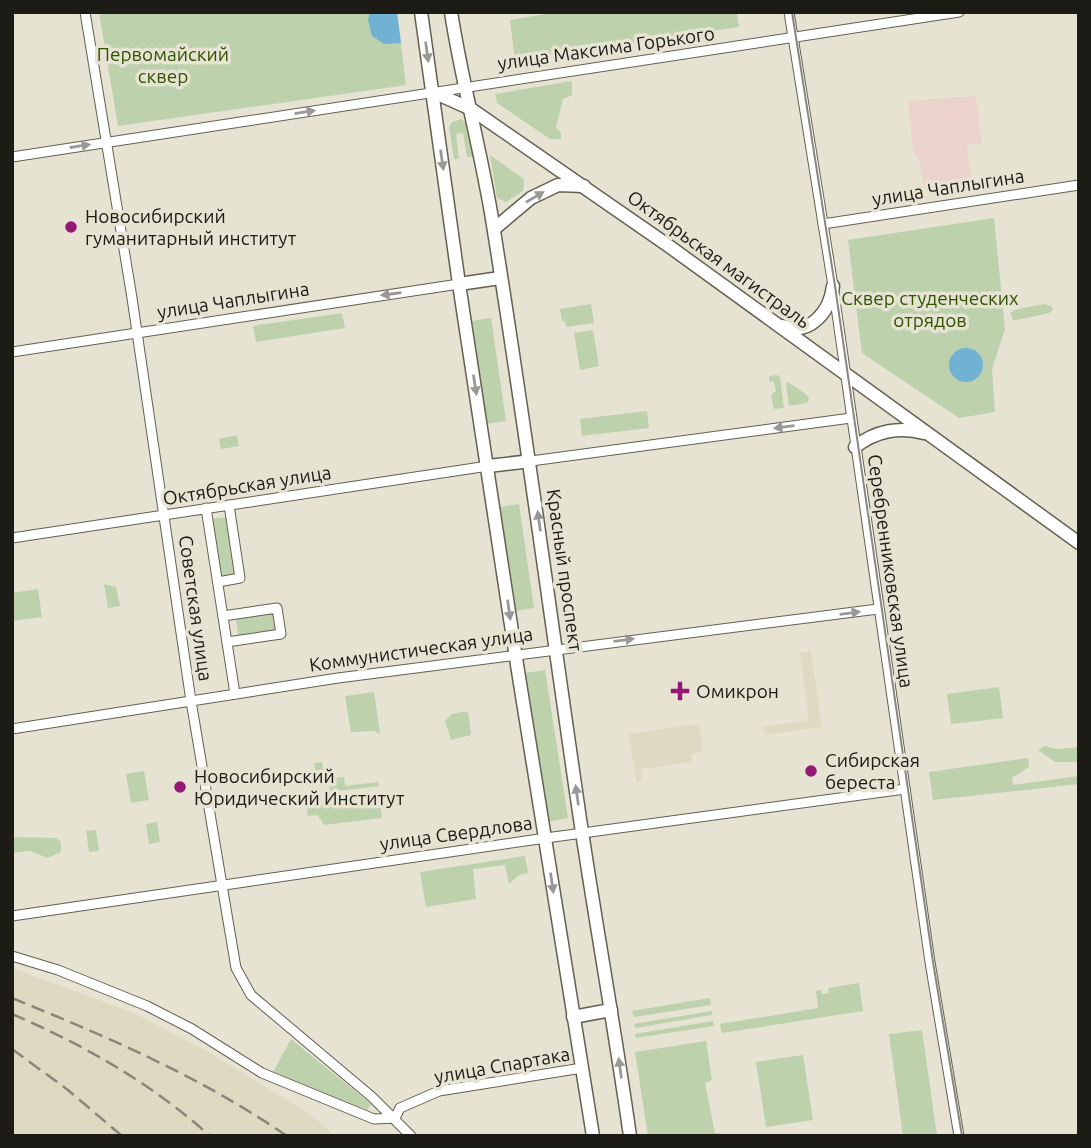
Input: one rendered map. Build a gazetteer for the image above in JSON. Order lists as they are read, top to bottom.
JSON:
{
  "streets": {
    "main road": ["Октябрьская магистраль", "Красный проспект"],
    "street": [
      "улица Максима Горького",
      "улица Чаплыгина",
      "Октябрьская улица",
      "Серебренниковская улица",
      "Советская улица",
      "Коммунистическая улица",
      "улица Свердлова",
      "улица Спартака"
    ]
  },
  "crossings": [
    ["улица Максима Горького", "Октябрьская магистраль"],
    ["улица Максима Горького", "Красный проспект"],
    ["улица Максима Горького", "Серебренниковская улица"],
    ["улица Чаплыгина", "Серебренниковская улица"],
    ["улица Чаплыгина", "Советская улица"],
    ["Октябрьская магистраль", "Красный проспект"],
    ["Октябрьская магистраль", "Серебренниковская улица"],
    ["Октябрьская улица", "Советская улица"],
    ["Красный проспект", "Коммунистическая улица"],
    ["Красный проспект", "улица Свердлова"],
    ["Серебренниковская улица", "Коммунистическая улица"],
    ["Серебренниковская улица", "улица Свердлова"],
    ["Советская улица", "Коммунистическая улица"],
    ["Советская улица", "улица Свердлова"],
    ["Советская улица", "улица Спартака"]
  ],
  "one_way": ["улица Чаплыгина", "Коммунистическая улица"],
  "parks": ["Первомайский сквер", "Сквер студенческих отрядов"],
  "places": {
    "other": ["Новосибирский гуманитарный институт", "Сибирская береста", "Новосибирский Юридический Институт"],
    "health": ["Омикрон"]
  }
}
